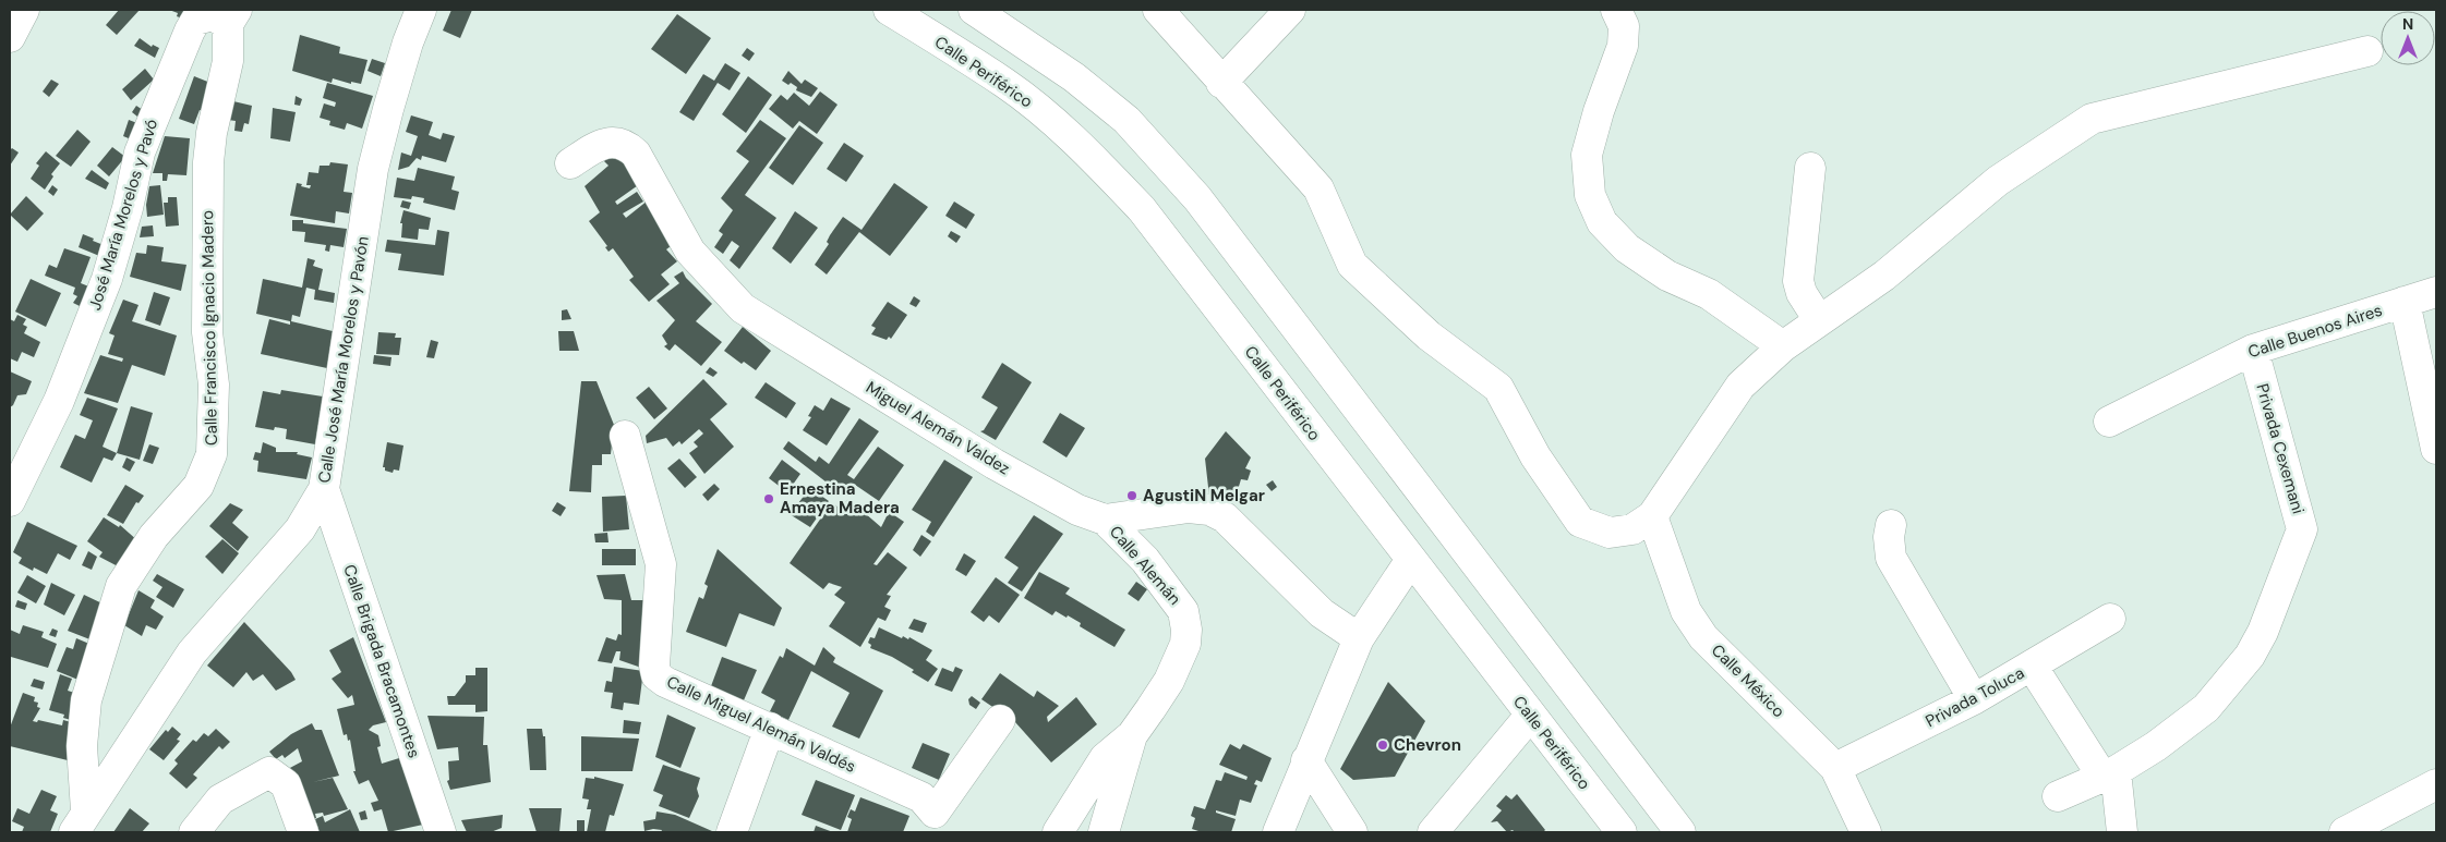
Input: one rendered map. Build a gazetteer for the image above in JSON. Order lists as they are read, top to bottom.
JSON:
{
  "streets": {
    "main road": [
      "Calle Periférico",
      "José María Morelos y Pavó",
      "Calle Francisco Ignacio Madero",
      "Calle Buenos Aires",
      "Calle José María Morelos y Pavón",
      "Miguel Alemán Valdez",
      "Privada Cexemani",
      "Calle Alemán",
      "Calle Brigada Bracamontes",
      "Calle México",
      "Privada Toluca",
      "Calle Miguel Alemán Valdés"
    ]
  },
  "crossings": [
    ["José María Morelos y Pavó", "Calle Francisco Ignacio Madero"],
    ["Calle Francisco Ignacio Madero", "Calle José María Morelos y Pavón"],
    ["Calle Buenos Aires", "Privada Cexemani"],
    ["Calle José María Morelos y Pavón", "Calle Brigada Bracamontes"],
    ["Miguel Alemán Valdez", "Calle Alemán"],
    ["Calle México", "Privada Toluca"]
  ],
  "places": ["AgustiN Melgar", "Ernestina Amaya Madera", "Chevron"],
  "north": "top"
}
